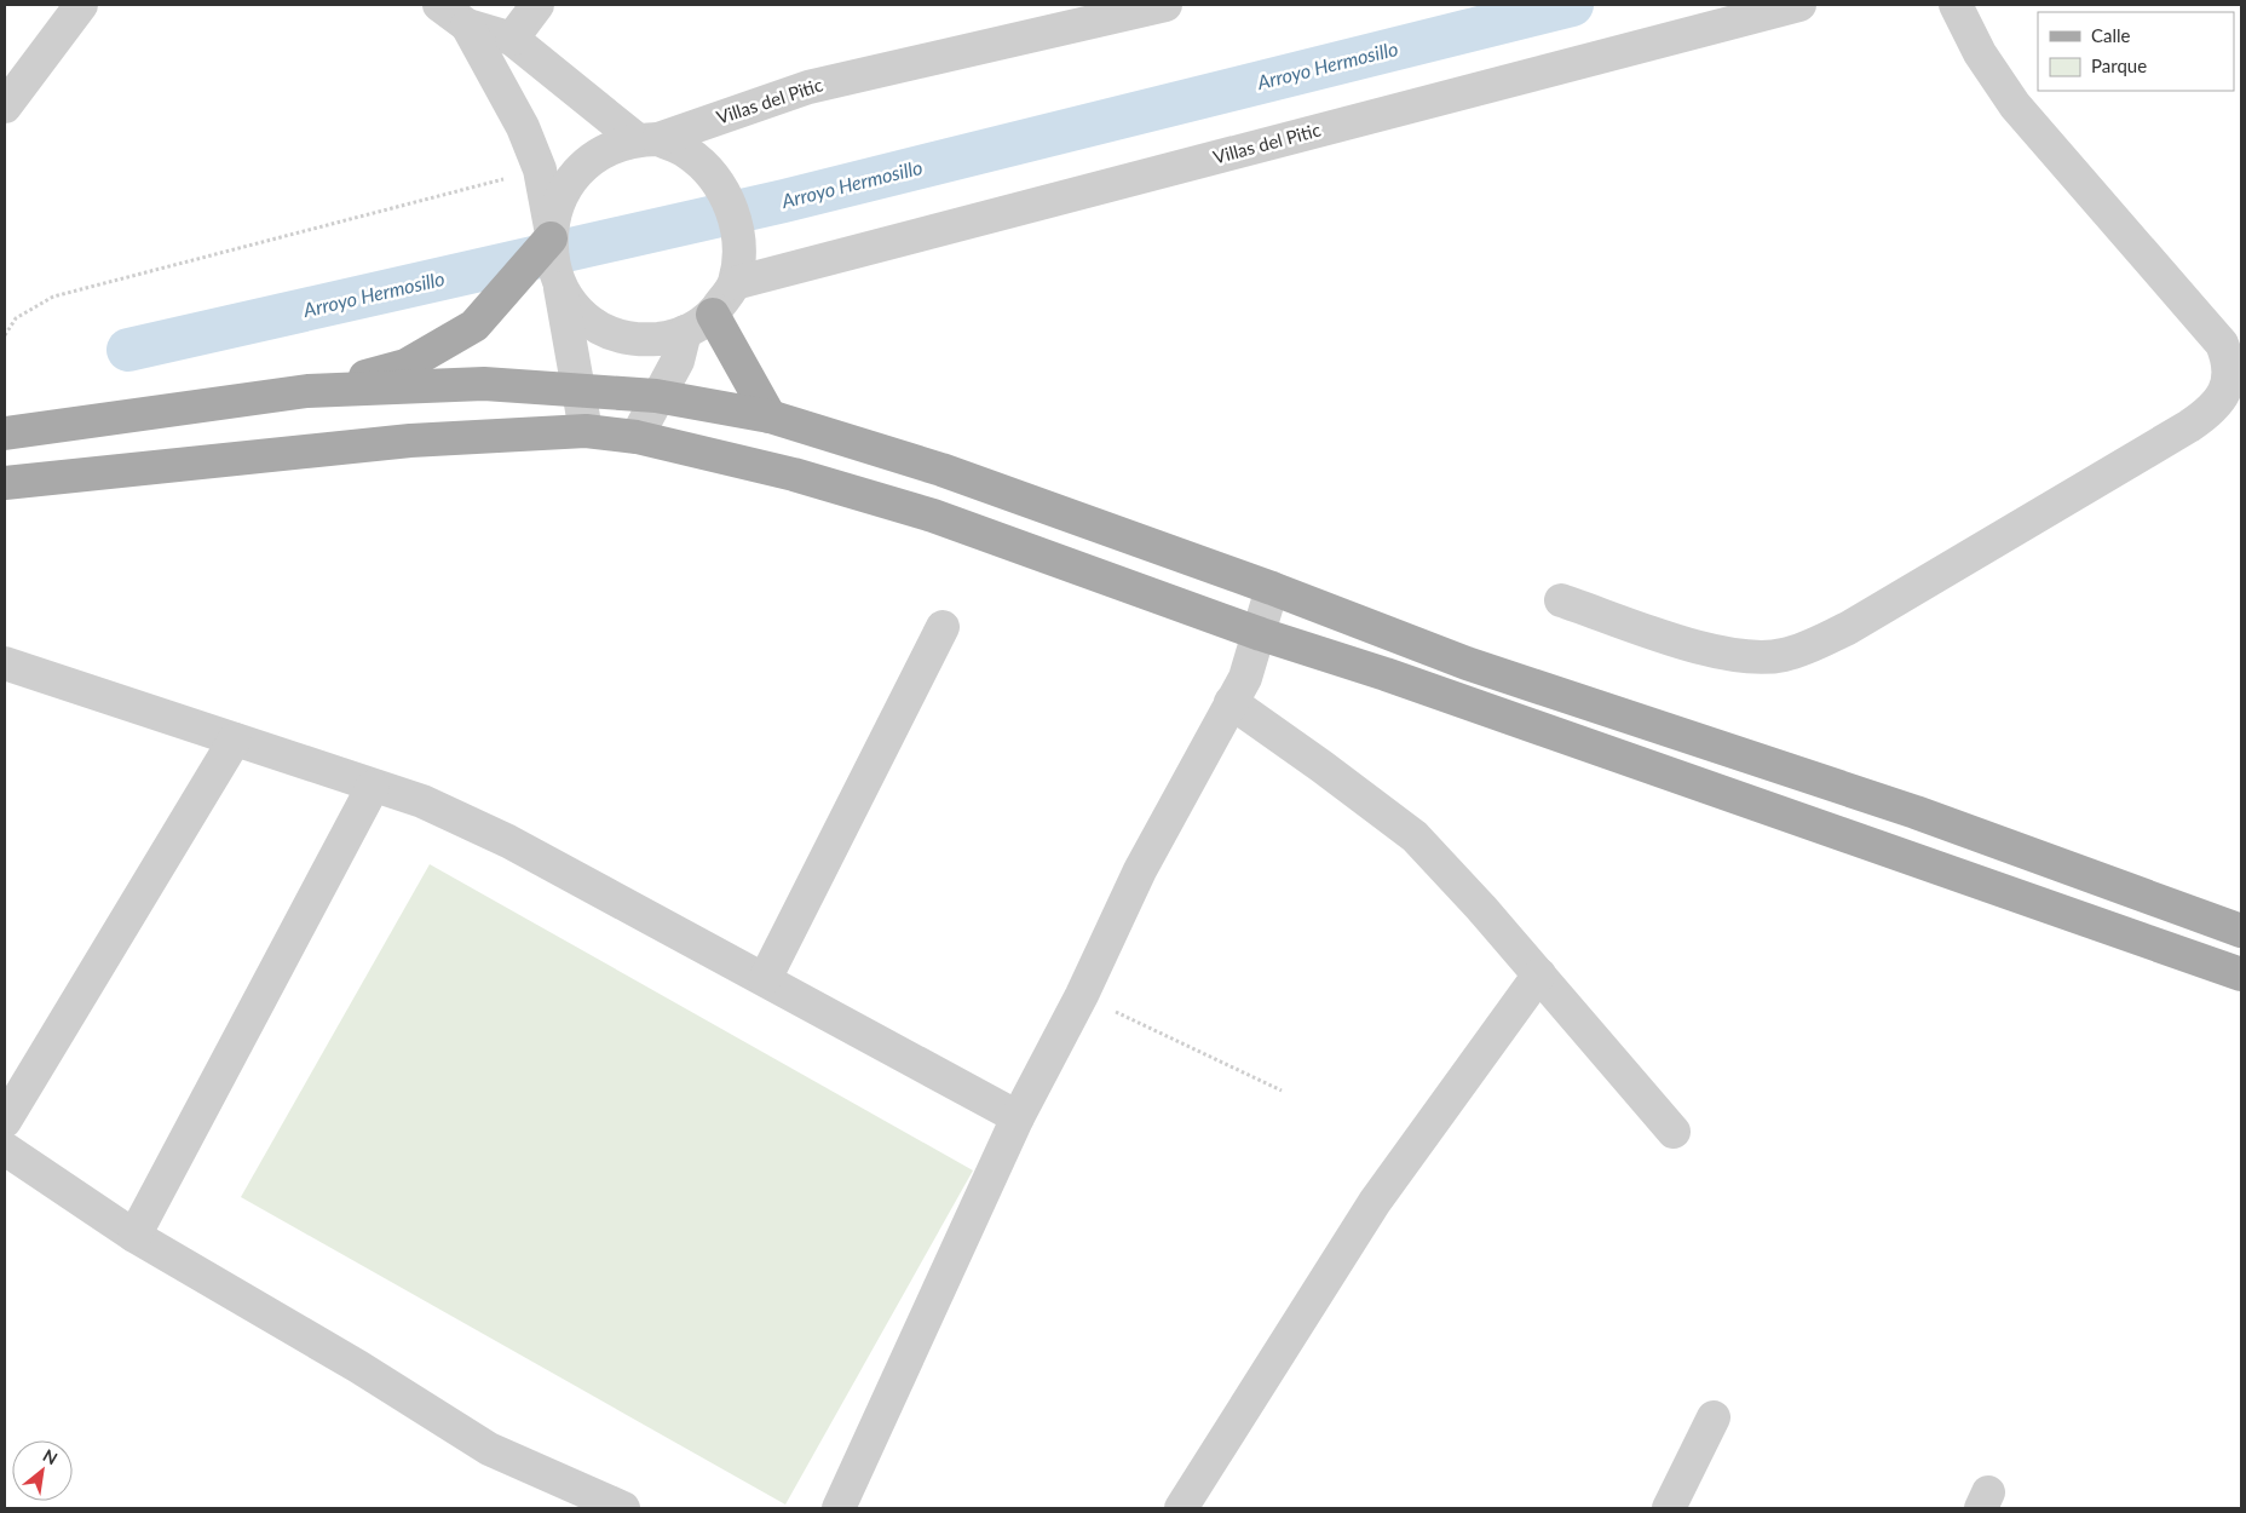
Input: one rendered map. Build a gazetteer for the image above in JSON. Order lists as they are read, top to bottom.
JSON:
{
  "streets": {
    "street": ["Villas del Pitic"]
  },
  "water": ["Arroyo Hermosillo"],
  "legend": ["Calle", "Parque"],
  "north": "top right"
}
